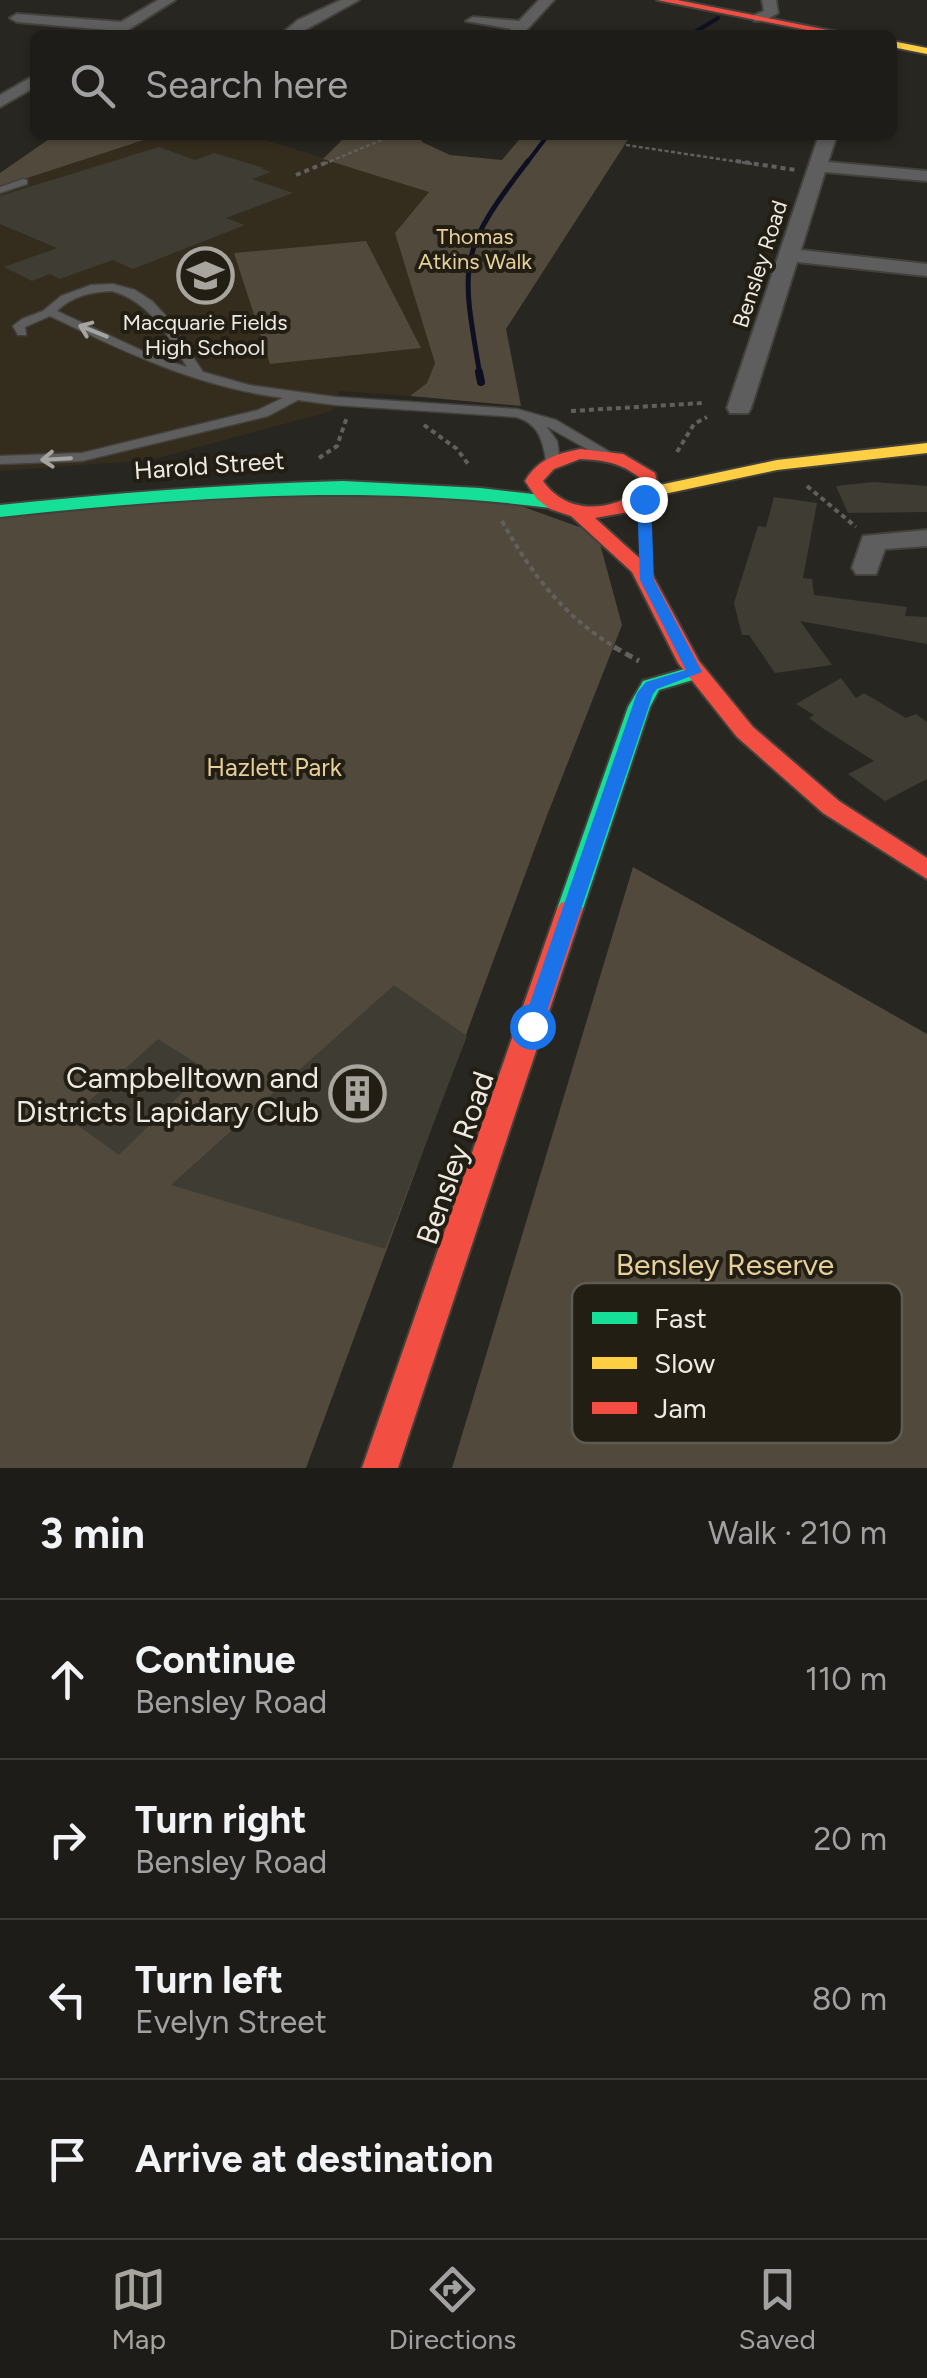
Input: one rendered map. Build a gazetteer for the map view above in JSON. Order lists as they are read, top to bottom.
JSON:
{
  "streets": {
    "street": ["Bensley Road", "Harold Street"]
  },
  "parks": ["Thomas Atkins Walk", "Hazlett Park", "Bensley Reserve"],
  "places": {
    "school or university": ["Macquarie Fields High School"],
    "building": ["Campbelltown and Districts Lapidary Club"]
  },
  "legend": ["Fast", "Slow", "Jam"],
  "page": {
    "search": "Search here",
    "heading": ["3 min", "Walk · 210 m"],
    "list": [
      ["Continue", "Bensley Road", "110 m"],
      ["Turn right", "Bensley Road", "20 m"],
      ["Turn left", "Evelyn Street", "80 m"],
      "Arrive at destination"
    ],
    "nav": ["Map", "Directions", "Saved"]
  }
}
